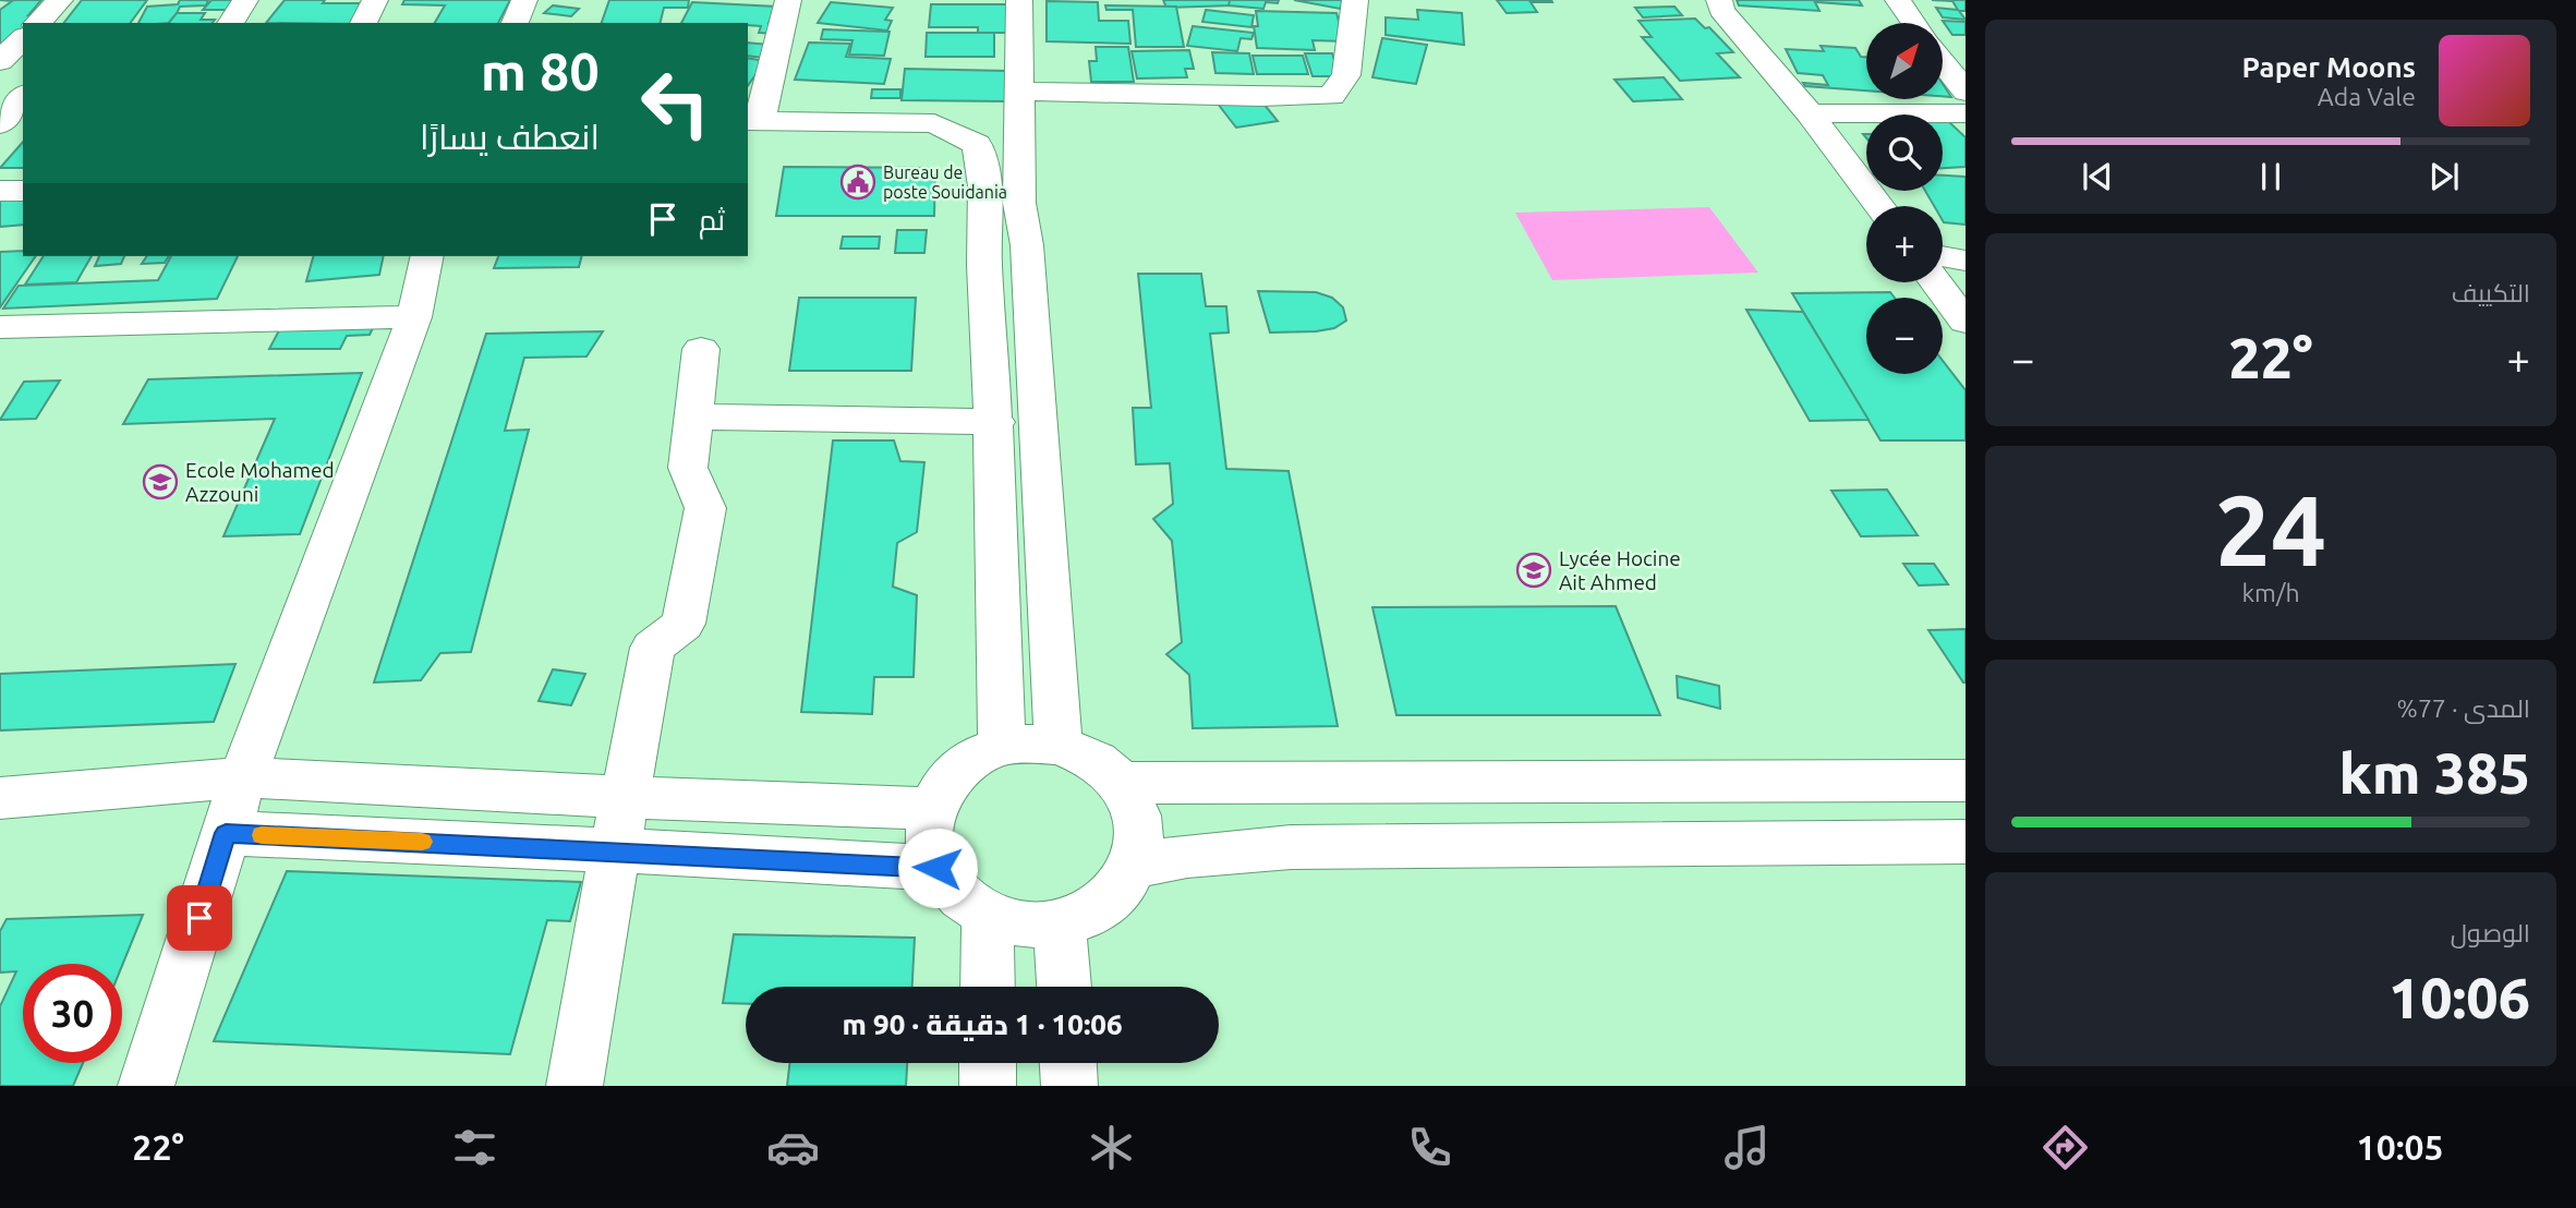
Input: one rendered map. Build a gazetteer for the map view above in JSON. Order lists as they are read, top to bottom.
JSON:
{
  "places": {
    "public building": ["Bureau de poste Souidania"],
    "school or university": ["Ecole Mohamed Azzouni", "Lycée Hocine Ait Ahmed"]
  },
  "north": "top right",
  "page": {
    "map_buttons": ["+", "−"],
    "turn": ["80 m", "انعطف يسارًا"],
    "song": ["Paper Moons", "Ada Vale"],
    "then": "ثم",
    "tile": [
      "التكييف",
      ["24", "km/h"],
      ["المدى · 77%", "385 km"],
      ["الوصول", "10:06"]
    ],
    "heat": ["−", "22°", "+"],
    "limit": "30",
    "trip": "10:06 · 1 دقيقة · 90 m",
    "tabs": ["10:05", "22°"]
  }
}
